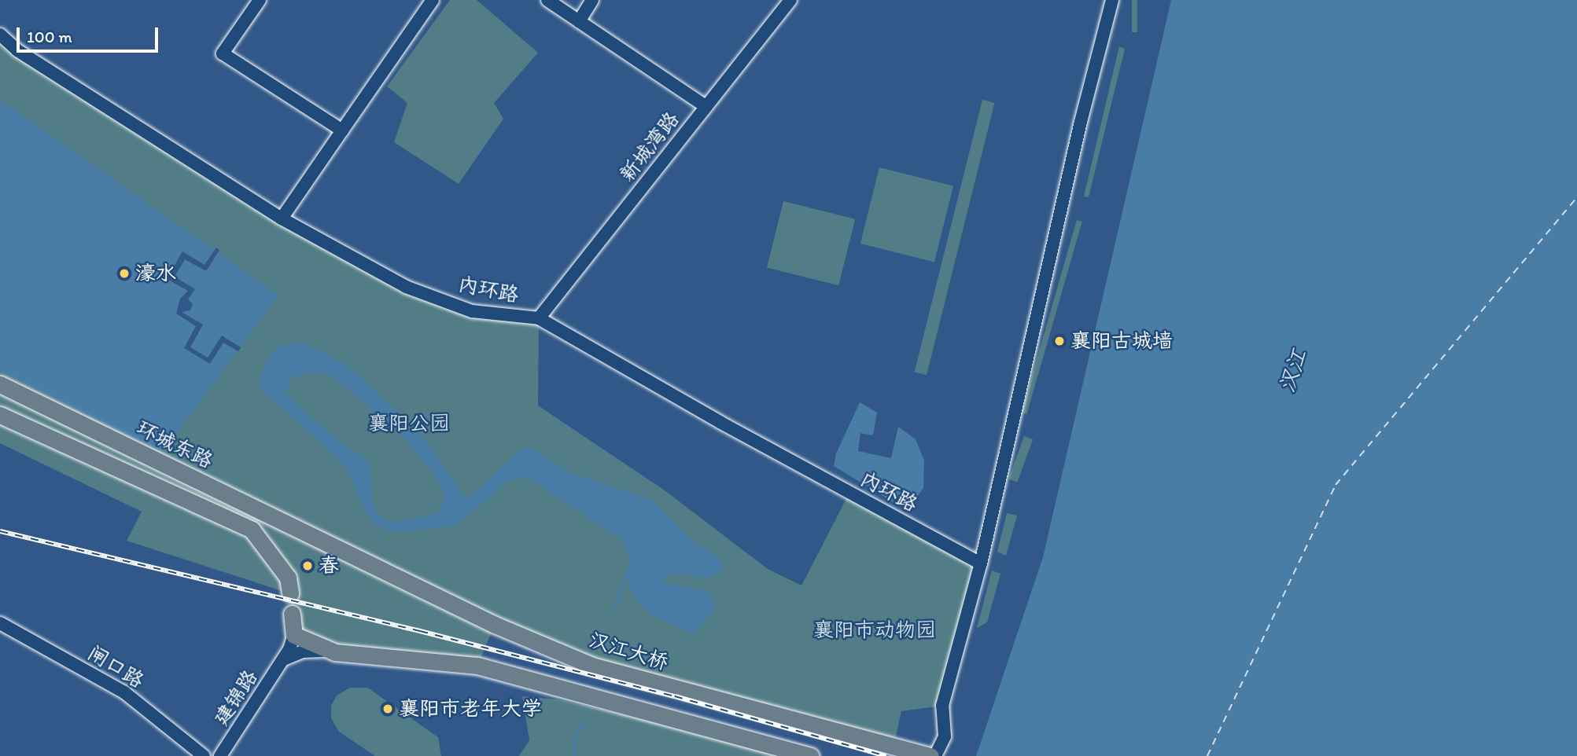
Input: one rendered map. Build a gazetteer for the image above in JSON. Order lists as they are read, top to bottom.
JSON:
{
  "streets": {
    "main road": ["环城东路", "汉江大桥"],
    "street": [
      "新城湾路",
      "内环路",
      "闸口路",
      "建锦路"
    ]
  },
  "crossings": [
    ["新城湾路", "内环路"],
    ["环城东路", "汉江大桥"]
  ],
  "water": ["汉江"],
  "parks": ["襄阳公园", "襄阳市动物园"],
  "places": [
    "濠水",
    "襄阳古城墙",
    "春",
    "襄阳市老年大学"
  ],
  "scale_bar": "100 m"
}
